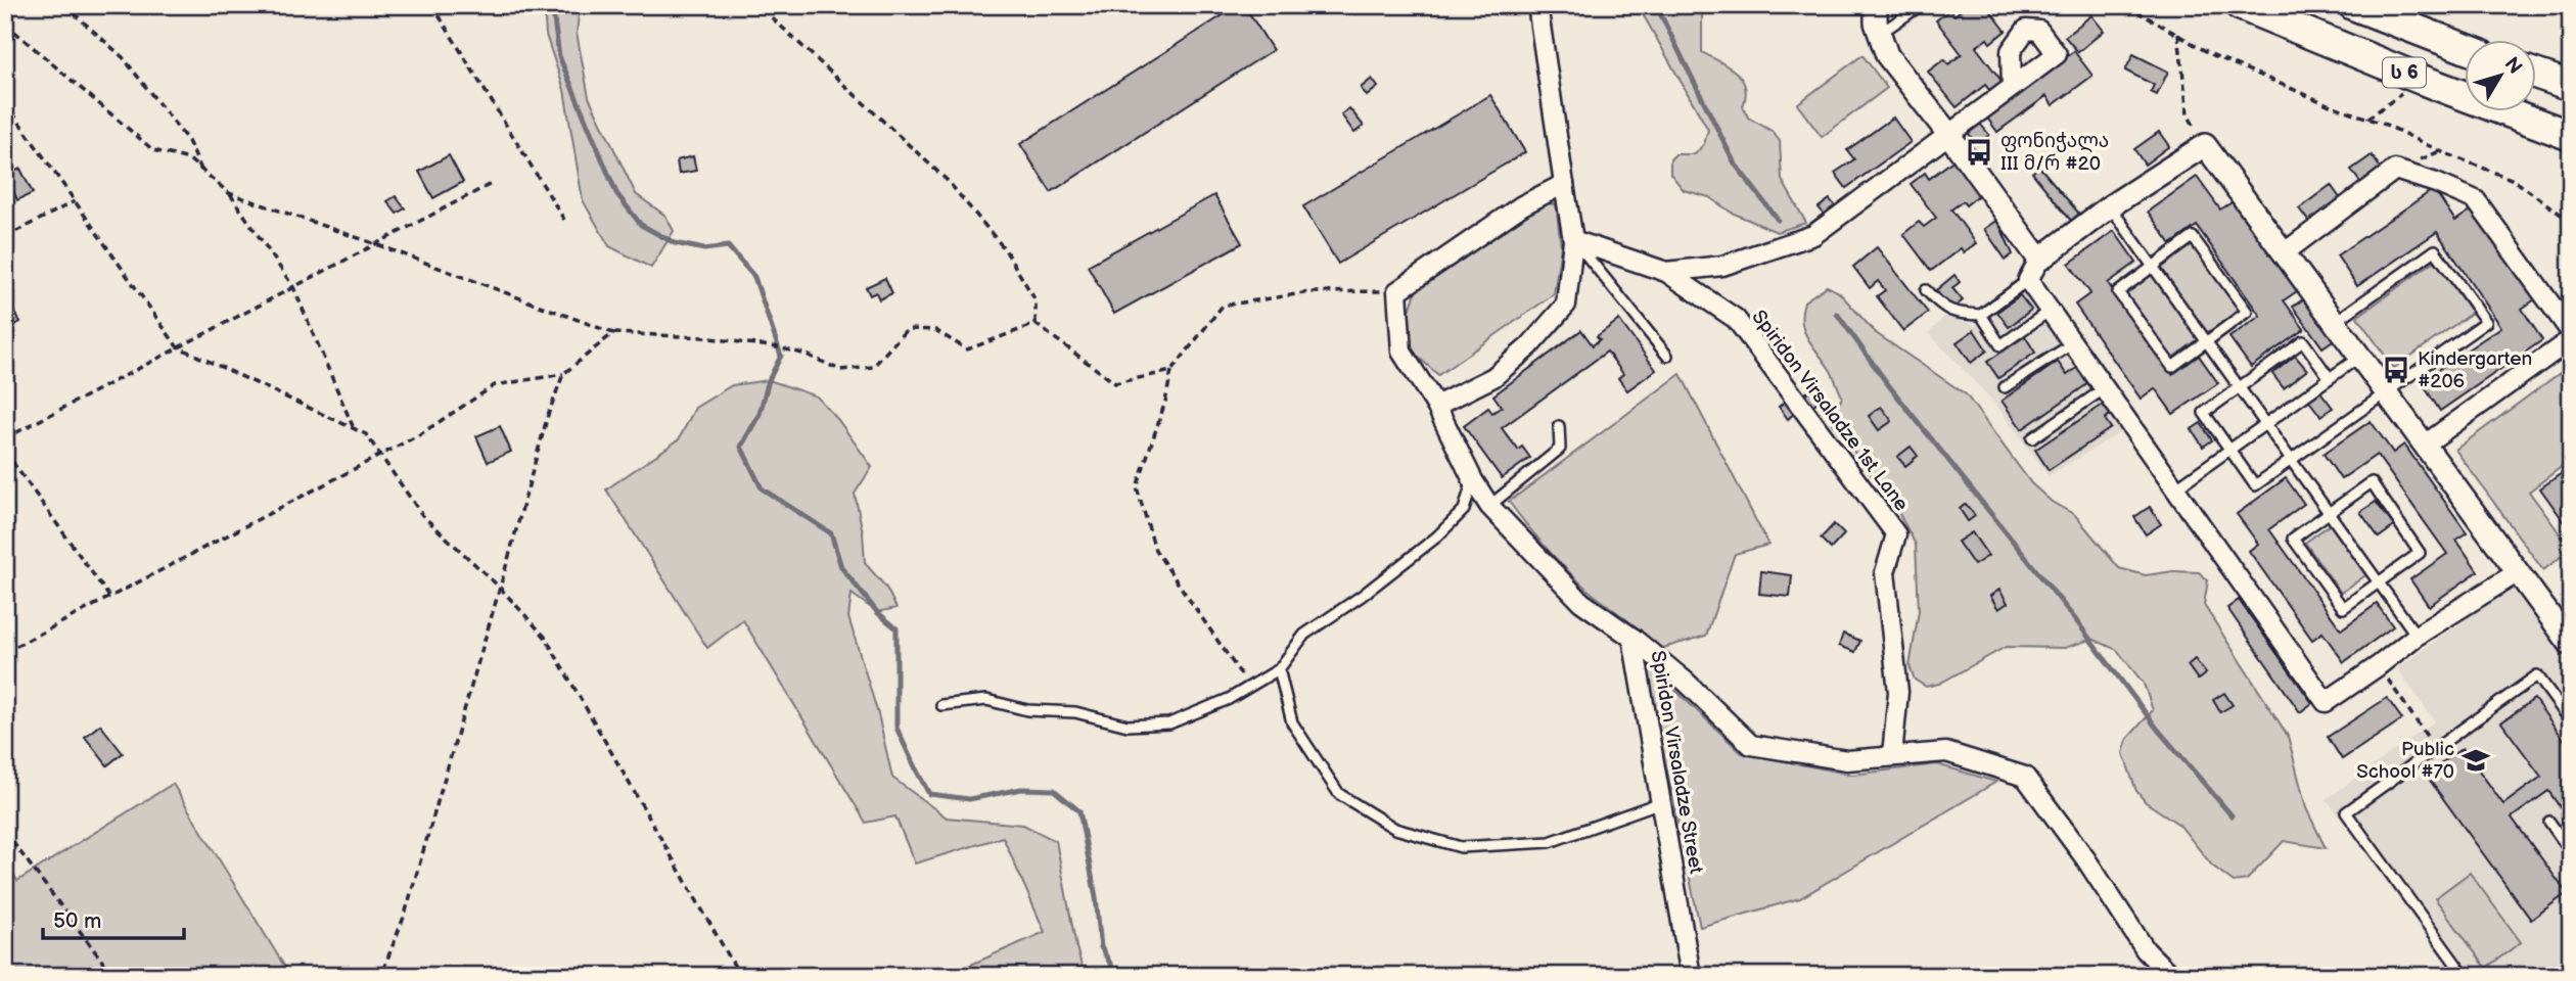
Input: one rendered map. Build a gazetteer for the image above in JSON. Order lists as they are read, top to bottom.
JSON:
{
  "streets": {
    "highway": ["ს 6"],
    "street": ["Spiridon Virsaladze 1st Lane", "Spiridon Virsaladze Street"]
  },
  "places": {
    "bus stop": ["ფონიჭალა III მ/რ #20", "Kindergarten #206"],
    "school or university": ["Public School #70"]
  },
  "scale_bar": "50 m",
  "north": "top right"
}
